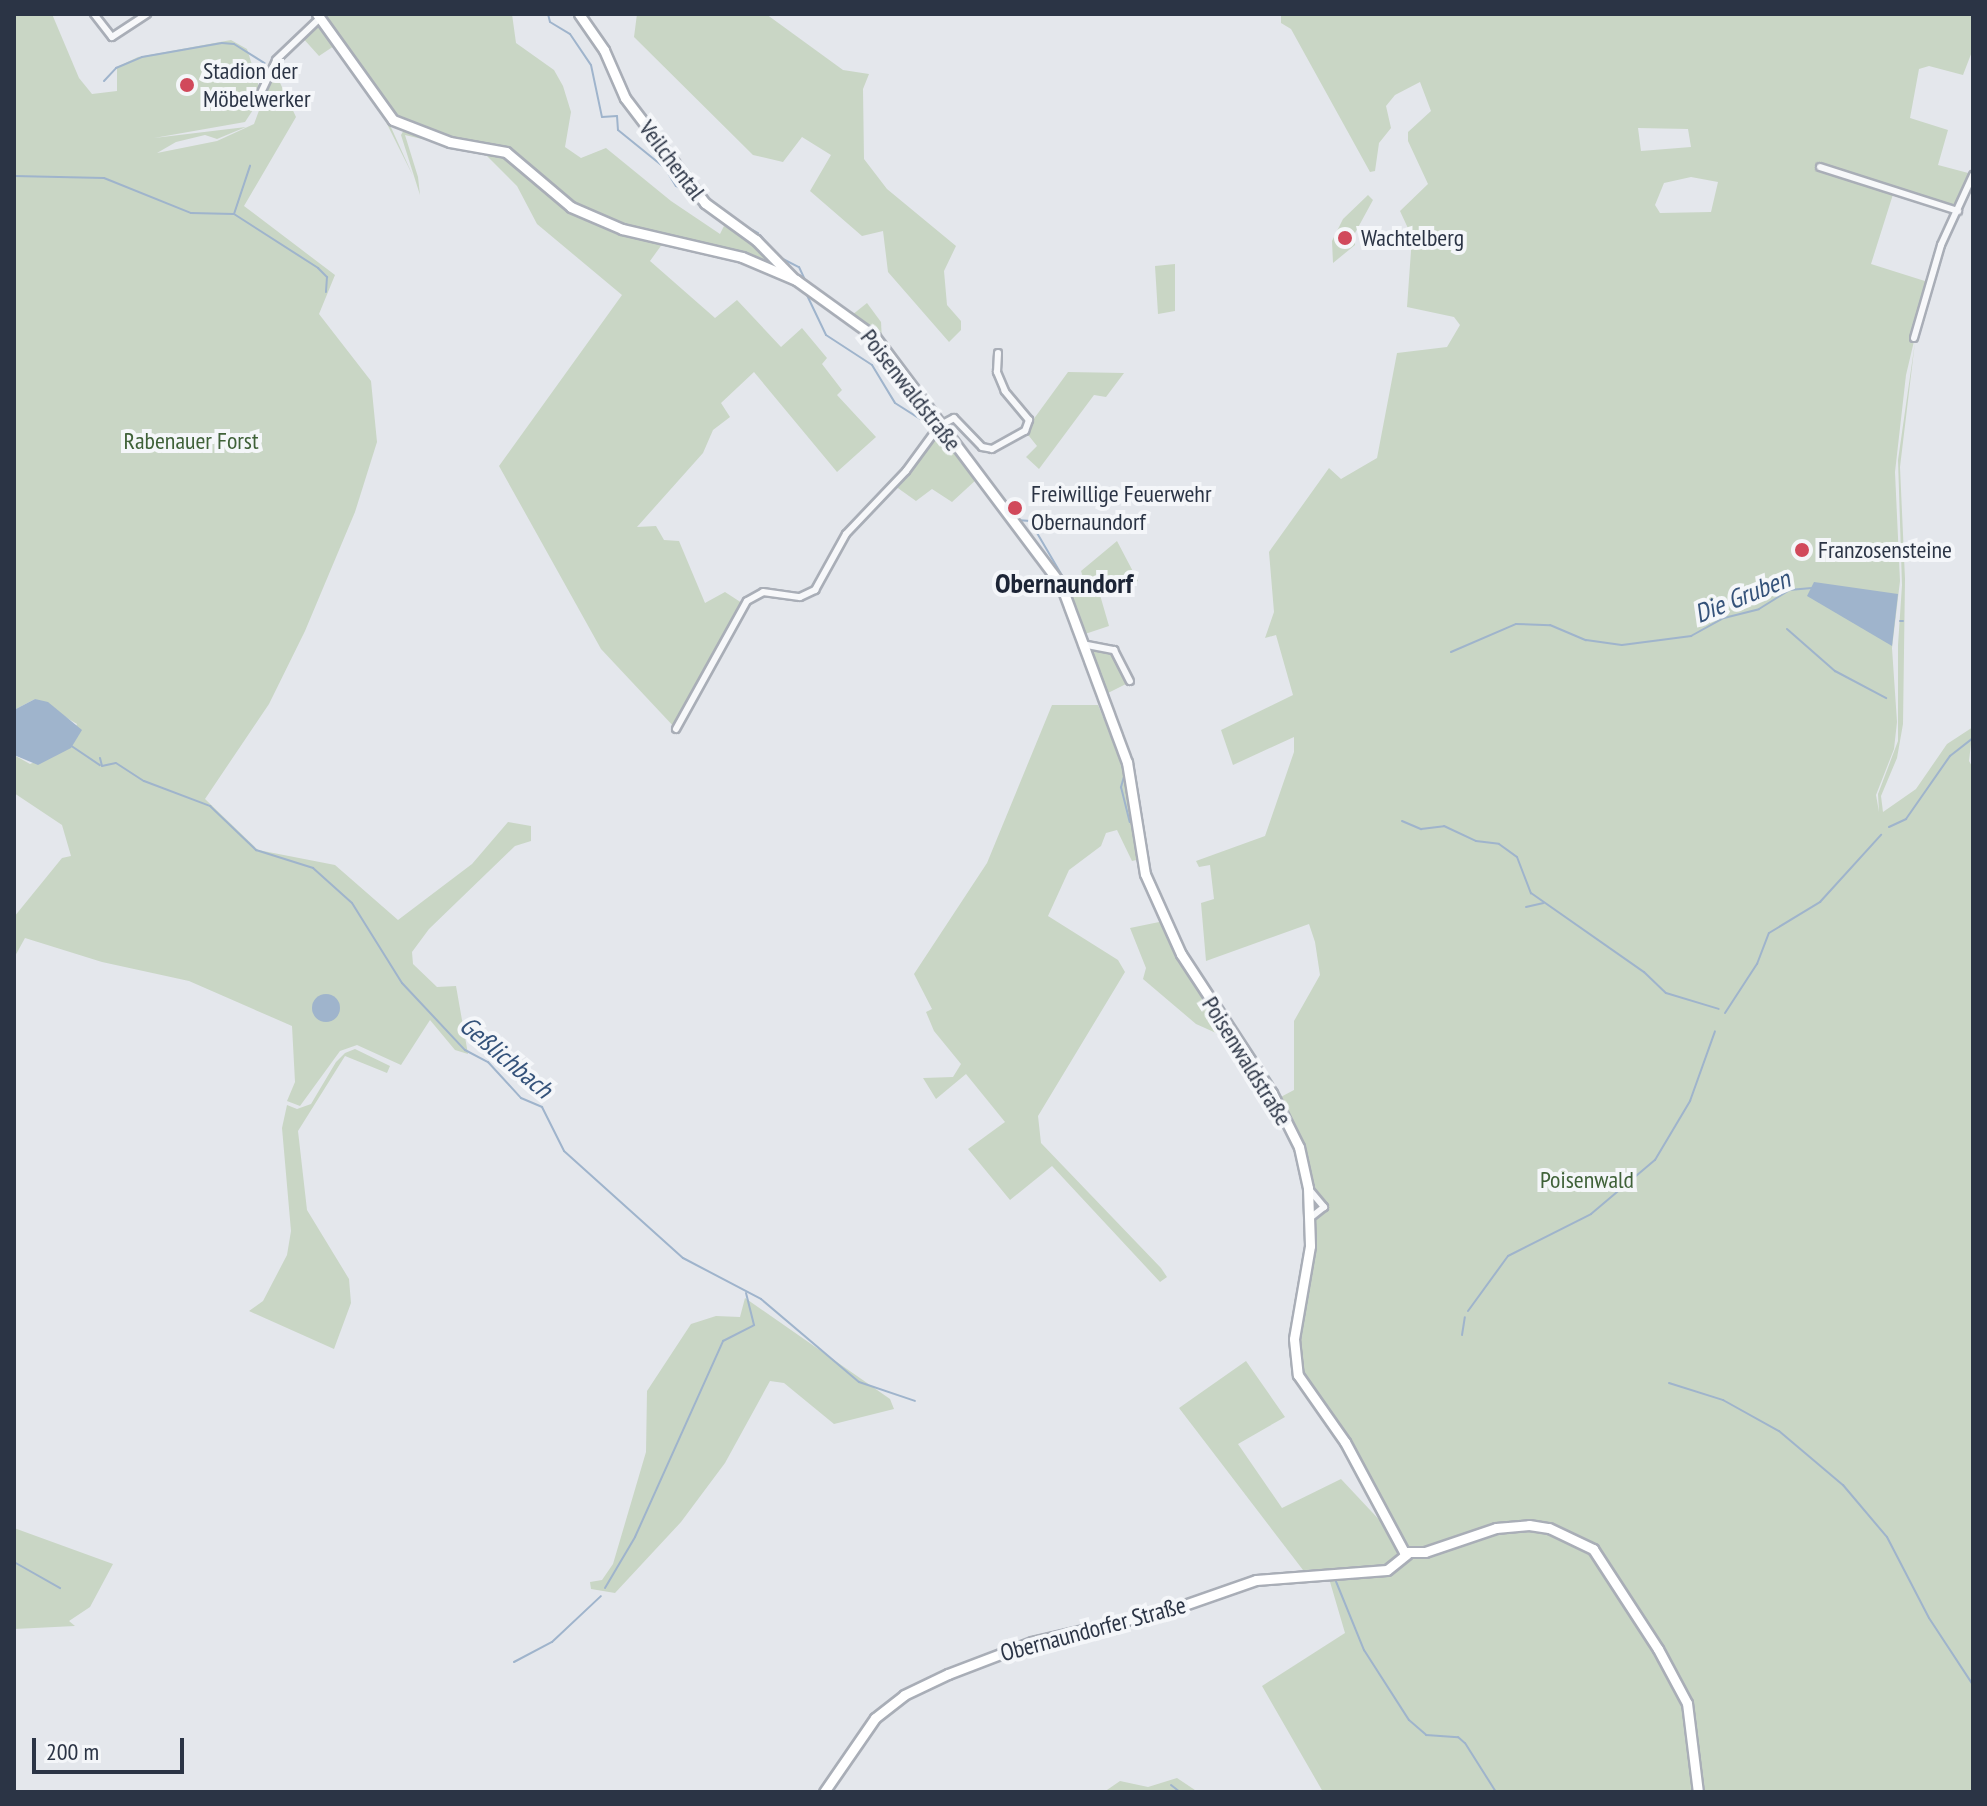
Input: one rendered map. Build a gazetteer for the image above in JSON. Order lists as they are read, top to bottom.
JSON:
{
  "streets": {
    "street": ["Veilchental", "Poisenwaldstraße", "Obernaundorfer Straße"]
  },
  "crossings": [
    ["Veilchental", "Poisenwaldstraße"],
    ["Poisenwaldstraße", "Obernaundorfer Straße"]
  ],
  "districts": ["Obernaundorf"],
  "water": ["Die Gruben", "Geßlichbach"],
  "parks": ["Rabenauer Forst", "Poisenwald"],
  "places": [
    "Stadion der Möbelwerker",
    "Wachtelberg",
    "Freiwillige Feuerwehr Obernaundorf",
    "Franzosensteine"
  ],
  "scale_bar": "200 m"
}
